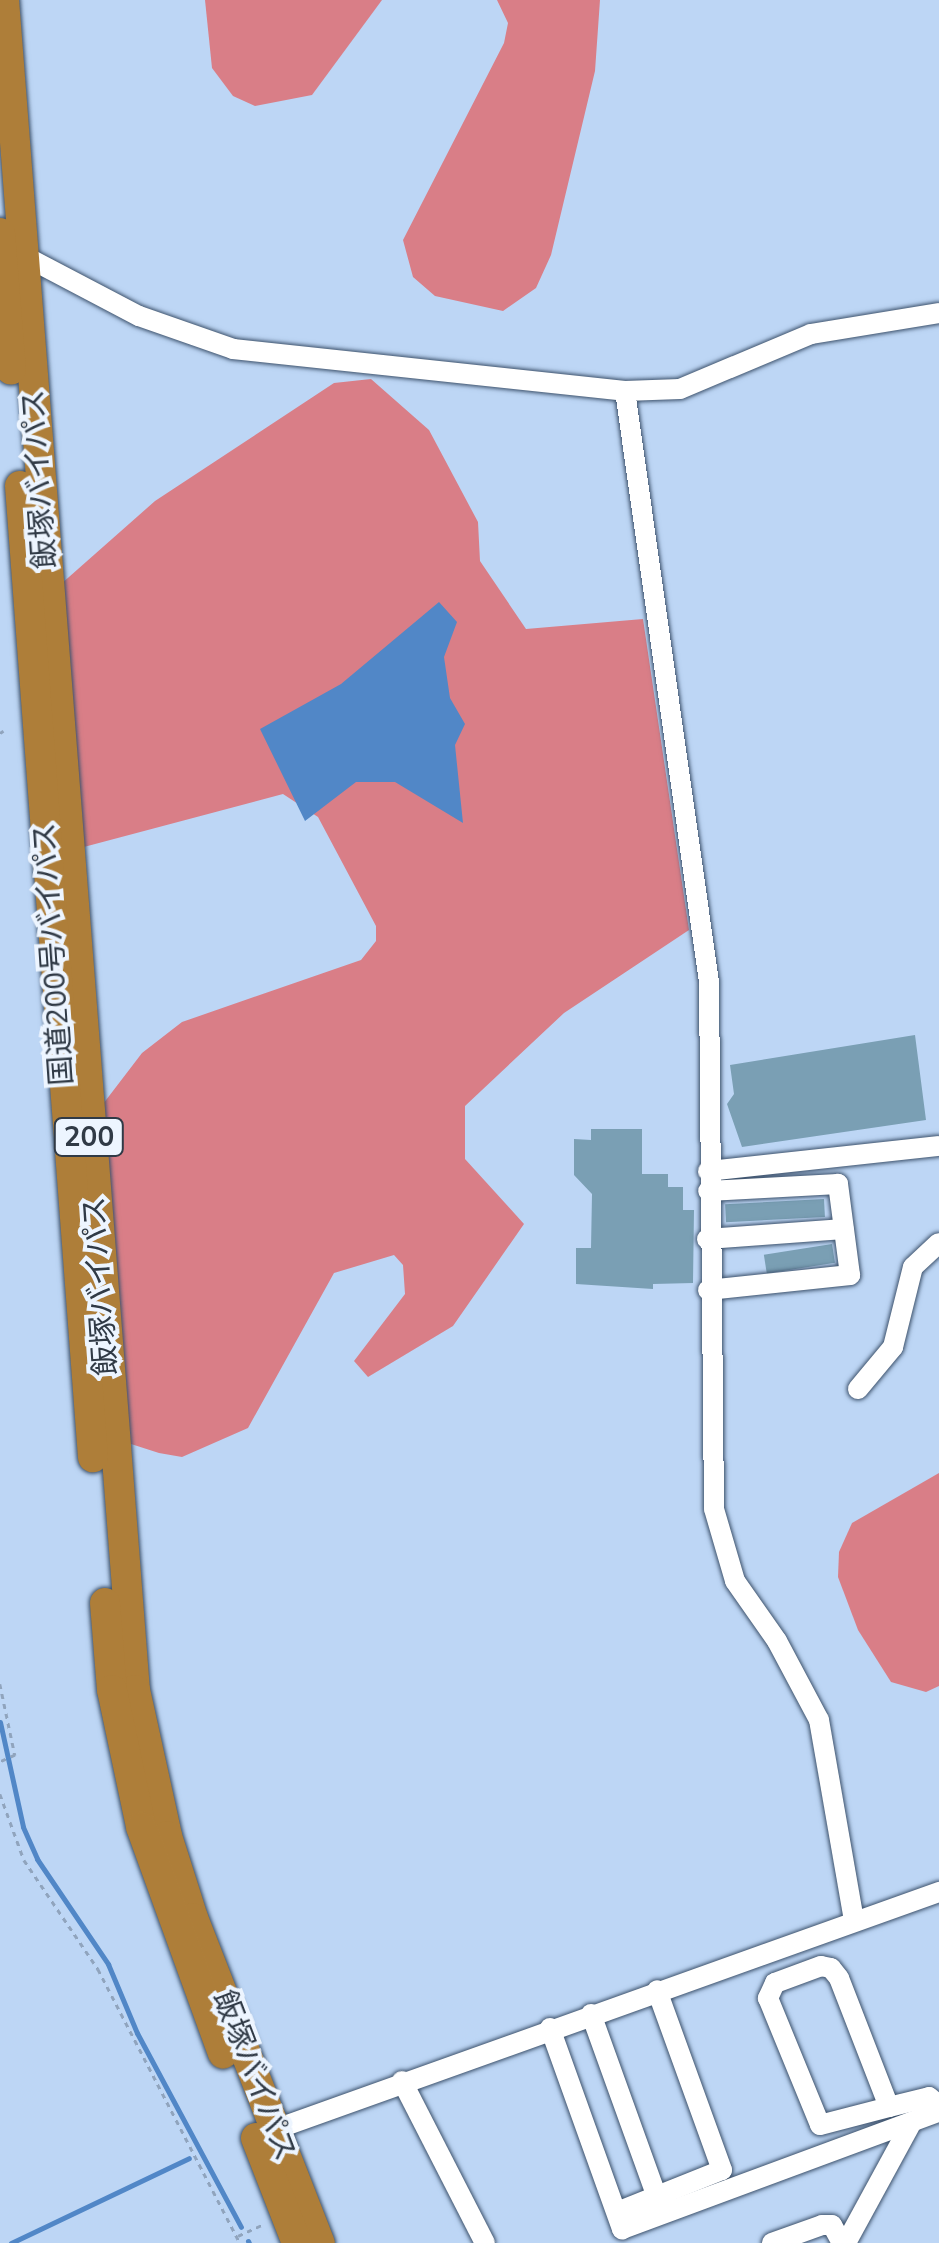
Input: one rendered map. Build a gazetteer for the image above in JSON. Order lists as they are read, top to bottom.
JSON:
{
  "streets": {
    "highway": ["国道200号バイパス", "200"]
  },
  "crossings": [
    ["国道200号バイパス", "200"]
  ]
}
